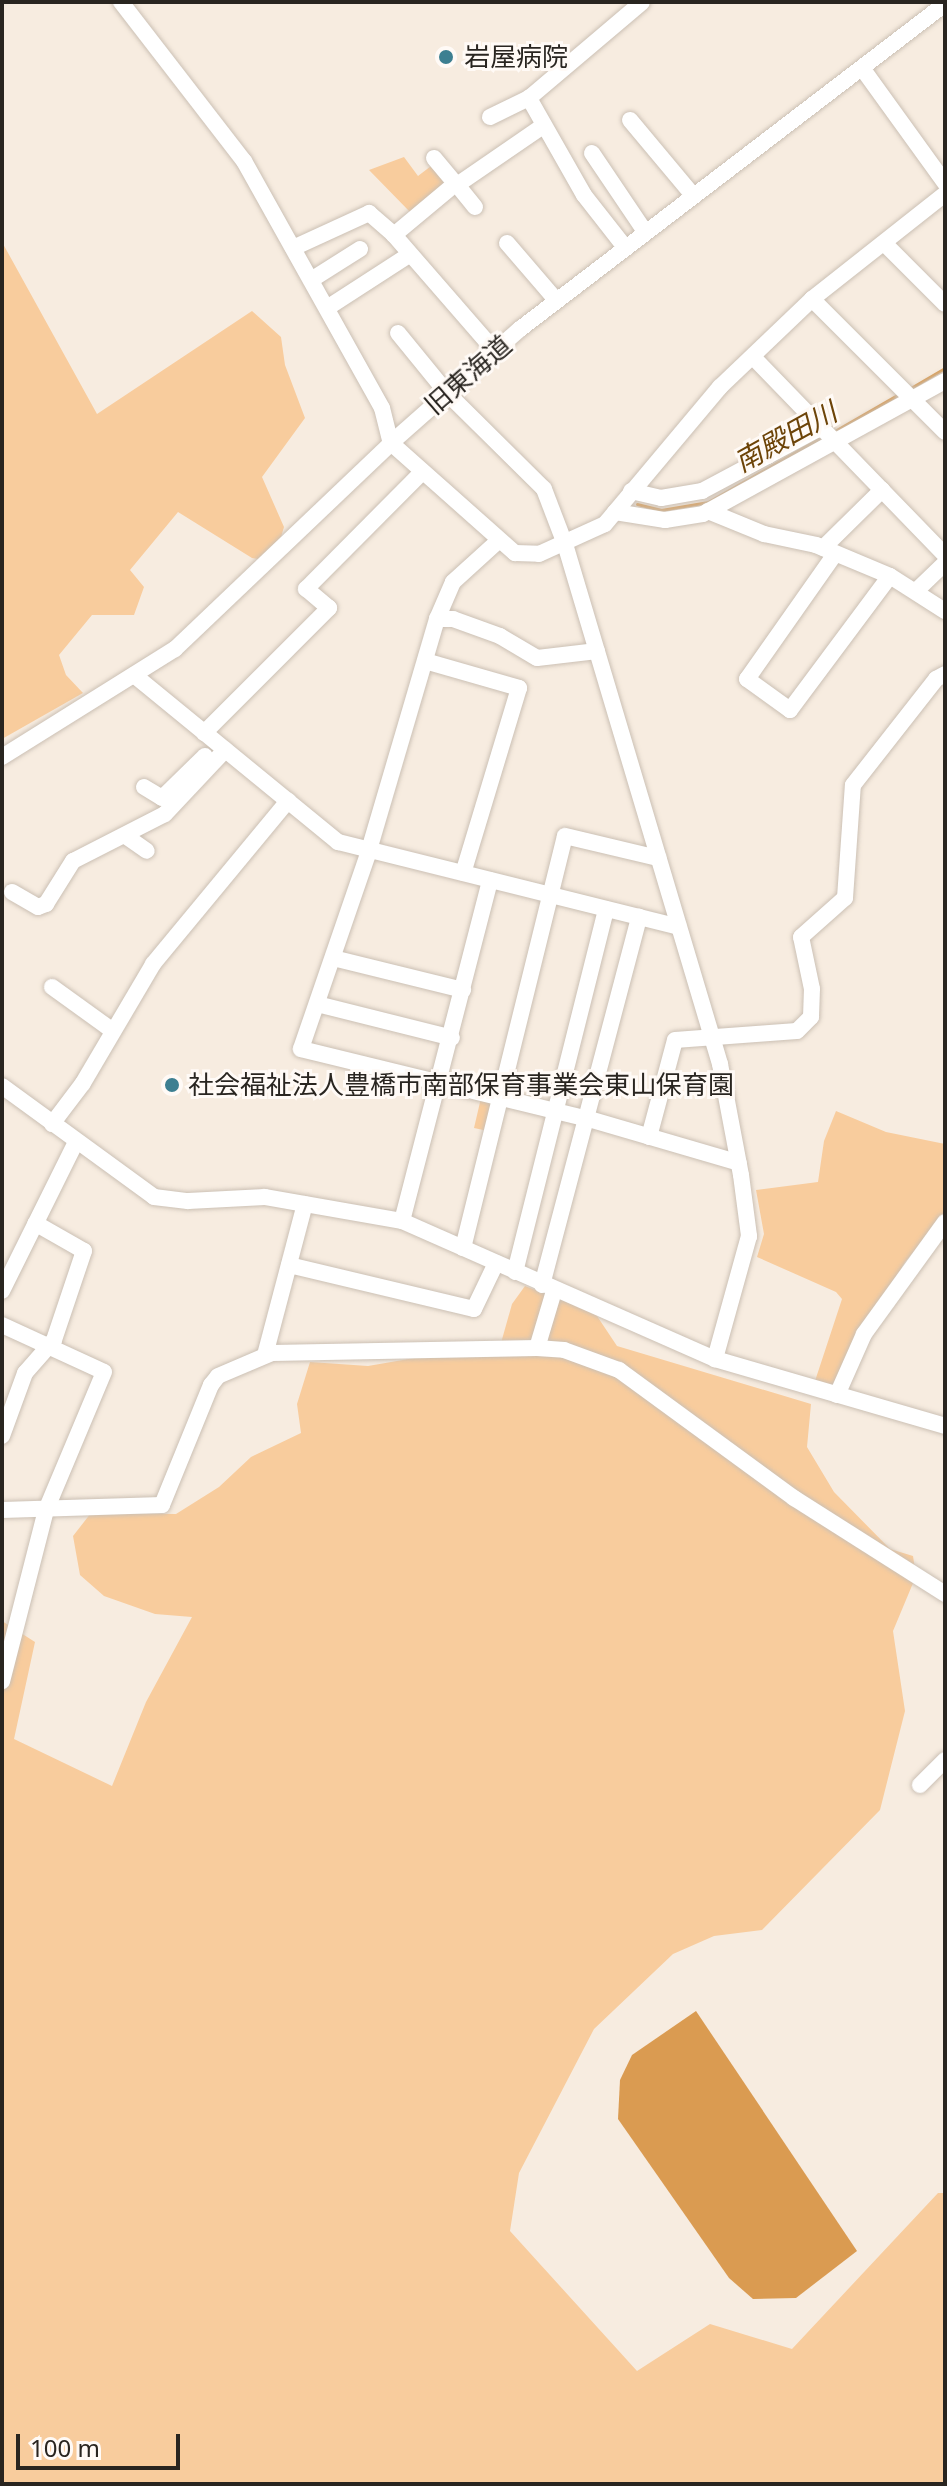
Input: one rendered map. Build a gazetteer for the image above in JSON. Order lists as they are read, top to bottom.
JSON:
{
  "streets": {
    "street": ["旧東海道"]
  },
  "water": ["南殿田川"],
  "places": ["岩屋病院", "社会福祉法人豊橋市南部保育事業会東山保育園"],
  "scale_bar": "100 m"
}
